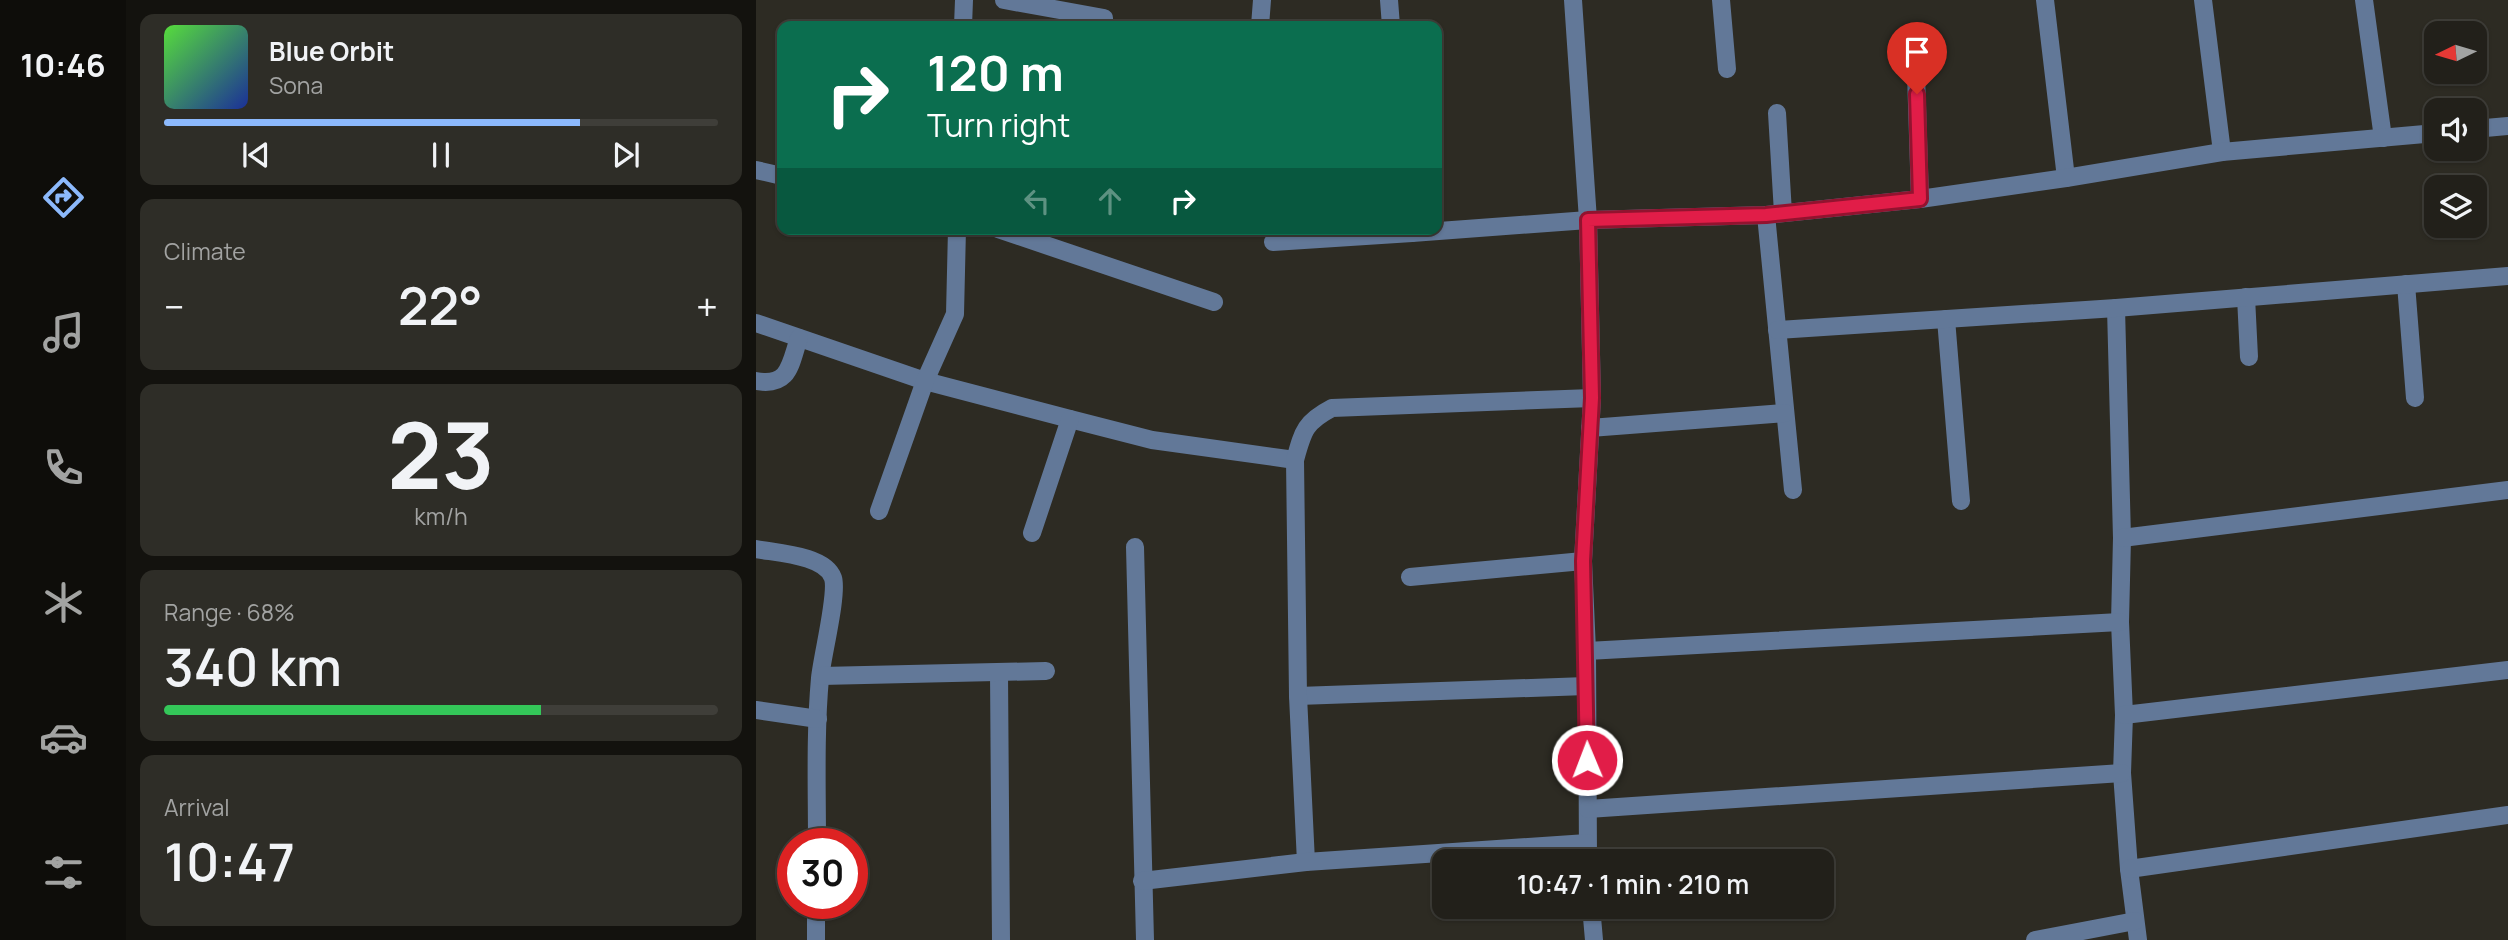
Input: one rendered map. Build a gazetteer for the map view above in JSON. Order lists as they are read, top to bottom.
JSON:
{
  "north": "left",
  "page": {
    "tabs": "10:46",
    "turn": ["120 m", "Turn right"],
    "song": ["Blue Orbit", "Sona"],
    "tile": [
      "Climate",
      ["23", "km/h"],
      ["Range · 68%", "340 km"],
      ["Arrival", "10:47"]
    ],
    "heat": ["−", "22°", "+"],
    "limit": "30",
    "trip": "10:47 · 1 min · 210 m"
  }
}
